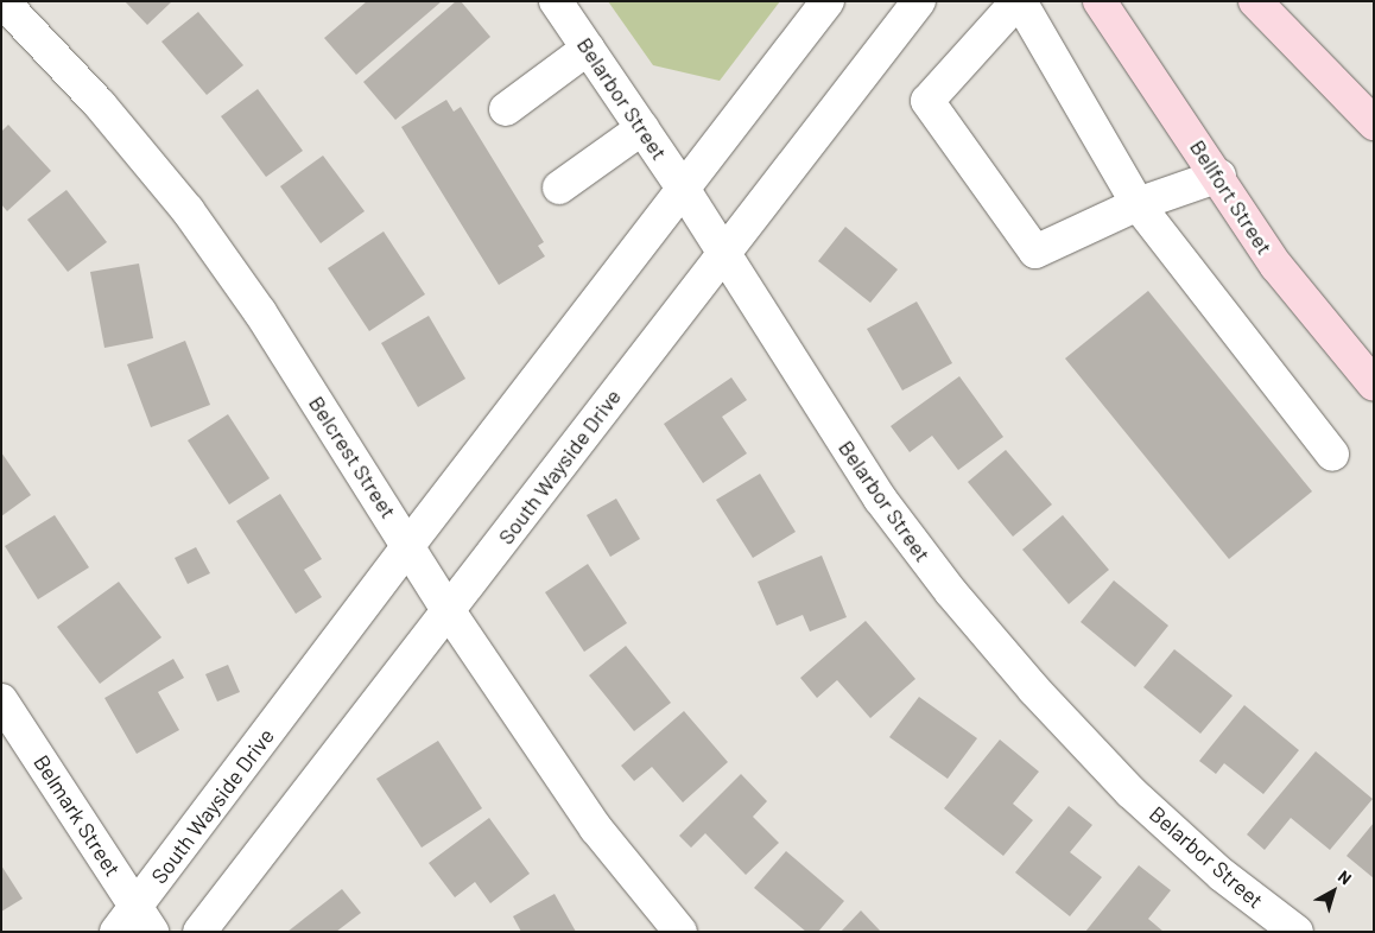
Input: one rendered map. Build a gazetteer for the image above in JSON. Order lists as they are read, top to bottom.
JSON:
{
  "streets": {
    "main road": ["Bellfort Street"],
    "street": [
      "Belarbor Street",
      "Belcrest Street",
      "South Wayside Drive",
      "Belmark Street"
    ]
  },
  "crossings": [
    ["Belarbor Street", "South Wayside Drive"],
    ["Belcrest Street", "South Wayside Drive"],
    ["South Wayside Drive", "Belmark Street"]
  ],
  "north": "top right"
}
